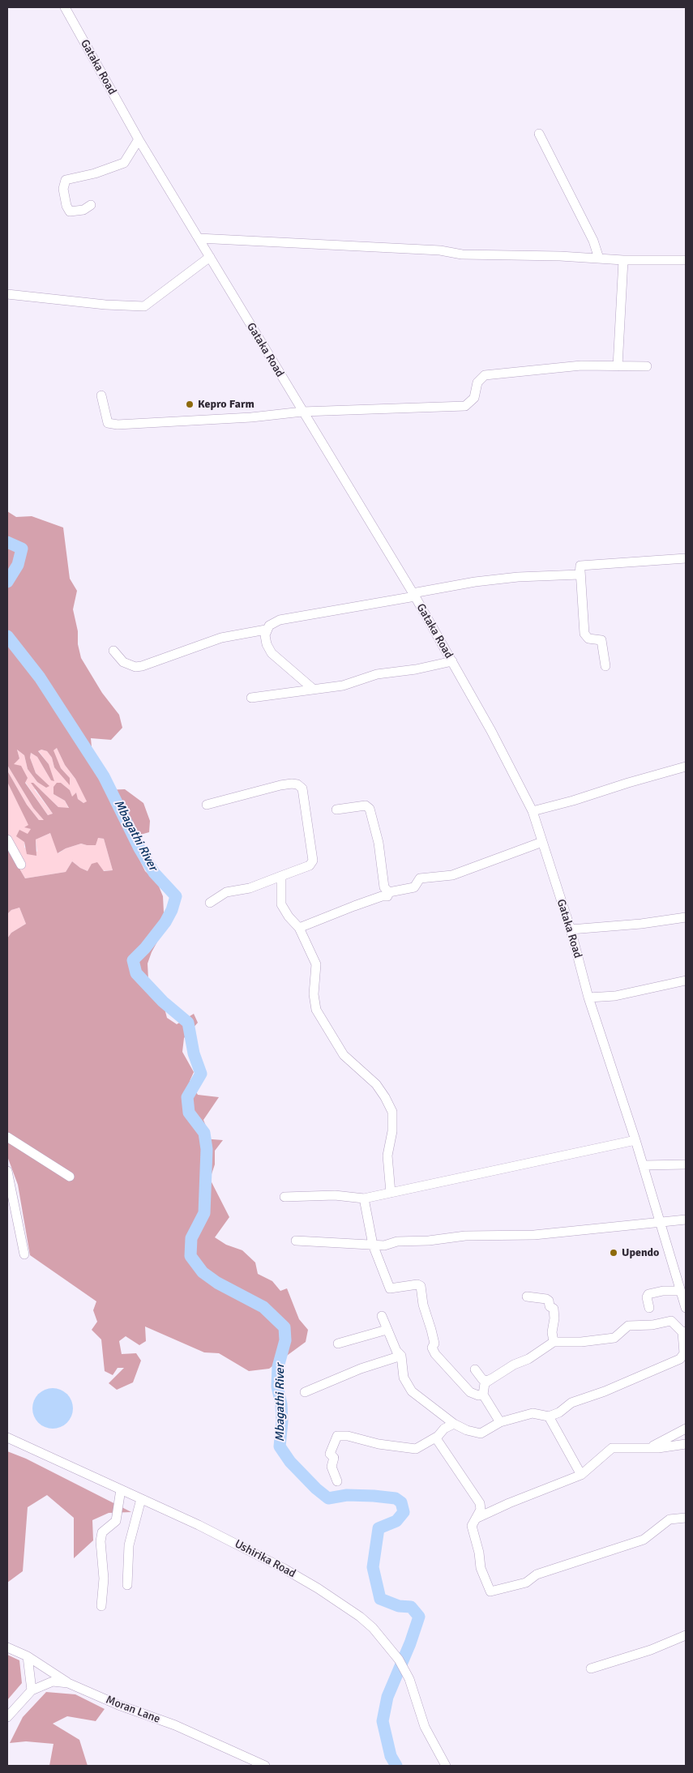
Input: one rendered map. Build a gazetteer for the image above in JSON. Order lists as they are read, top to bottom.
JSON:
{
  "streets": {
    "street": ["Gataka Road", "Ushirika Road", "Moran Lane"]
  },
  "water": ["Mbagathi River"],
  "places": ["Kepro Farm", "Upendo"]
}
